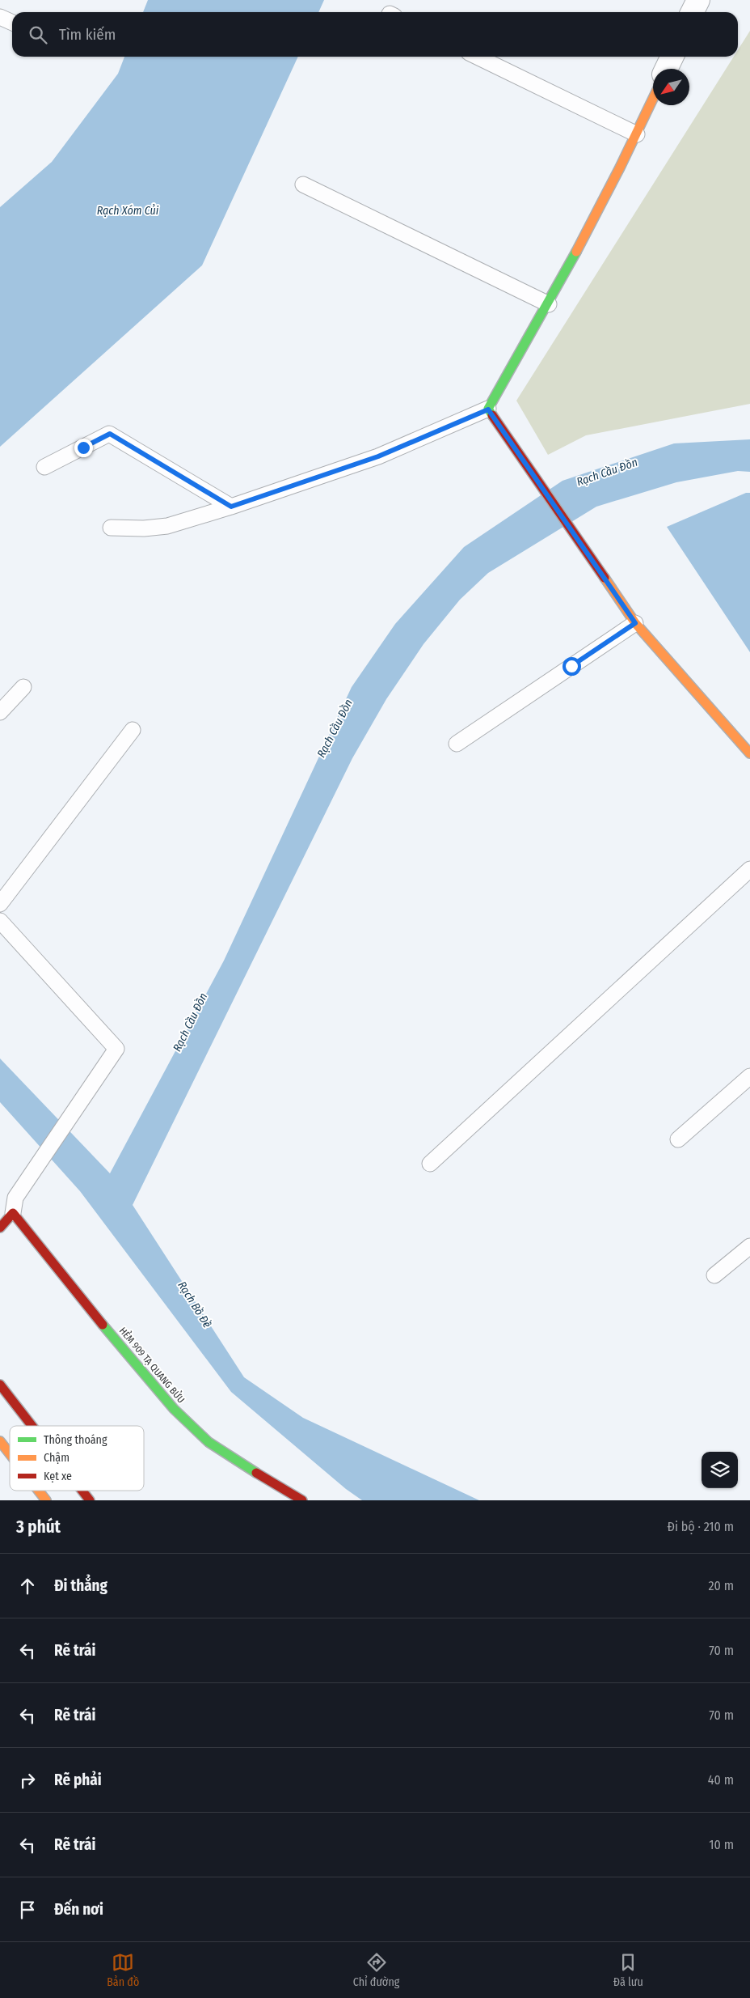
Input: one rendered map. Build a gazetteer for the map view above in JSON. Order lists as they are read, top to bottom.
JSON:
{
  "streets": {
    "street": ["HẺM 909 TẠ QUANG BỬU"]
  },
  "water": ["Rạch Xóm Củi", "Rạch Cầu Đồn", "Rạch Bồ Đề"],
  "legend": ["Thông thoáng", "Chậm", "Kẹt xe"],
  "north": "bottom left",
  "page": {
    "search": "Tìm kiếm",
    "heading": ["3 phút", "Đi bộ · 210 m"],
    "list": [
      ["Đi thẳng", "20 m"],
      ["Rẽ trái", "70 m"],
      ["Rẽ trái", "70 m"],
      ["Rẽ phải", "40 m"],
      ["Rẽ trái", "10 m"],
      "Đến nơi"
    ],
    "nav": ["Bản đồ", "Chỉ đường", "Đã lưu"]
  }
}
